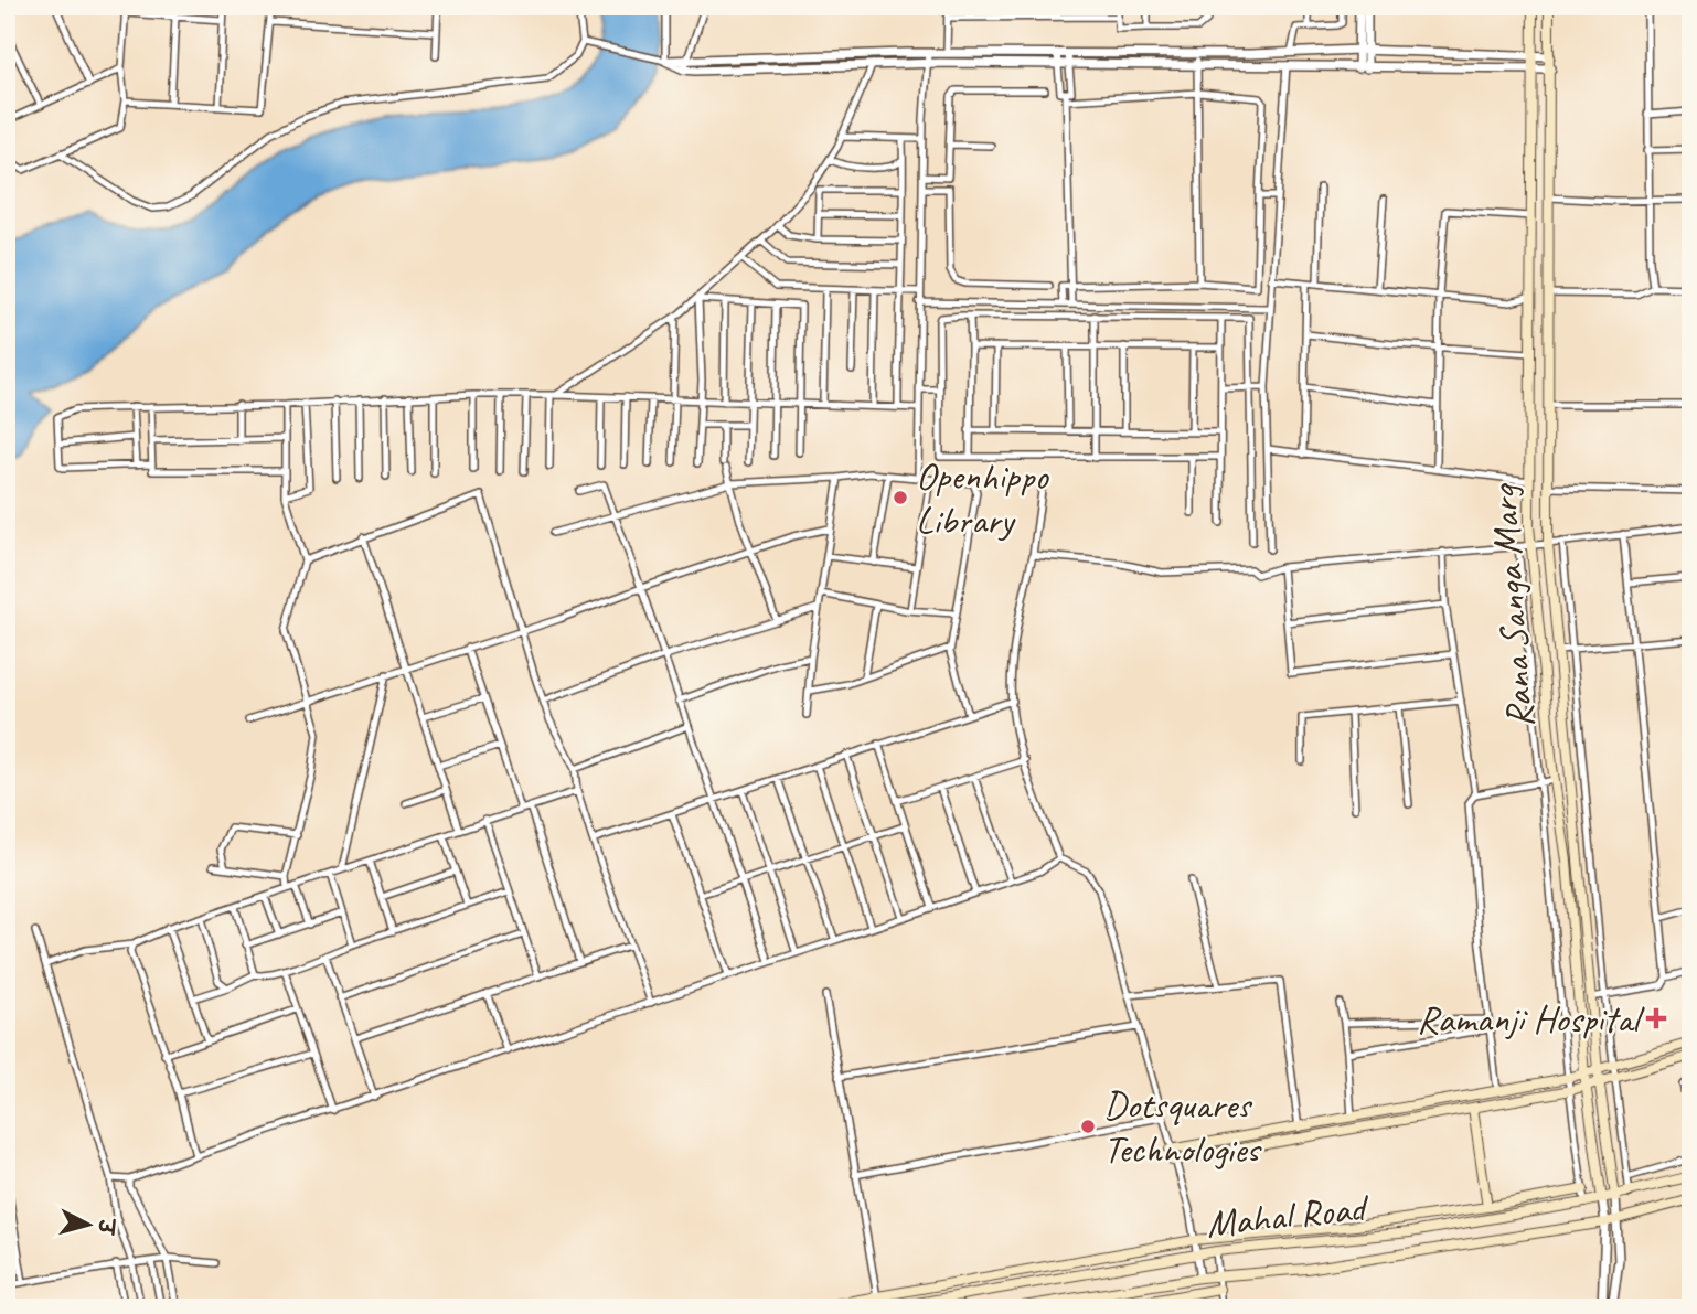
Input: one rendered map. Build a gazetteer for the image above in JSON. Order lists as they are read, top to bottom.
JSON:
{
  "streets": {
    "main road": ["Rana Sanga Marg", "Mahal Road"]
  },
  "crossings": [
    ["Rana Sanga Marg", "Mahal Road"]
  ],
  "places": {
    "other": ["Openhippo Library", "Dotsquares Technologies"],
    "health": ["Ramanji Hospital"]
  },
  "north": "right"
}
